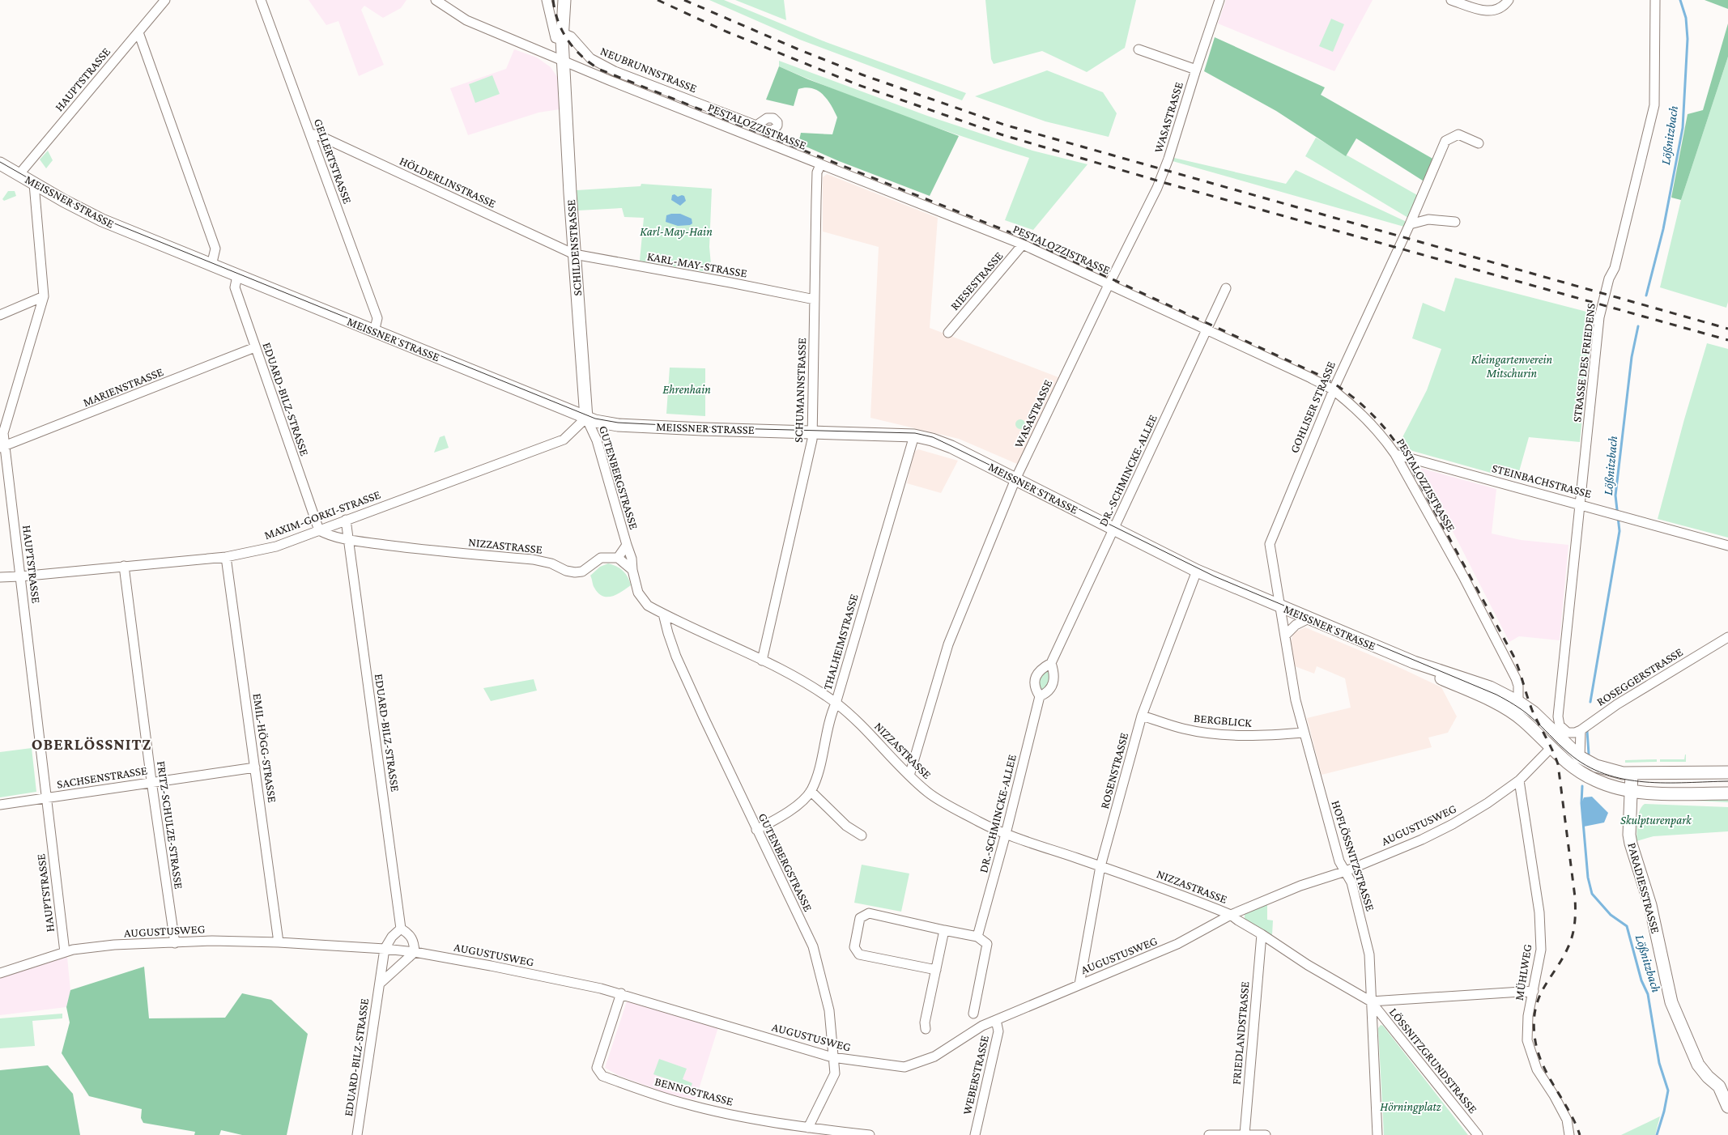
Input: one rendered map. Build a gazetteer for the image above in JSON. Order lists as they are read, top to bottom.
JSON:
{
  "streets": {
    "main road": ["MEISSNER STRASSE", "SCHILDENSTRASSE", "PARADIESSTRASSE"],
    "street": [
      "NEUBRUNNSTRASSE",
      "HAUPTSTRASSE",
      "WASASTRASSE",
      "PESTALOZZISTRASSE",
      "GELLERTSTRASSE",
      "HÖLDERLINSTRASSE",
      "KARL-MAY-STRASSE",
      "RIESESTRASSE",
      "STRASSE DES FRIEDENS",
      "MARIENSTRASSE",
      "SCHUMANNSTRASSE",
      "EDUARD-BILZ-STRASSE",
      "GOHLISER STRASSE",
      "DR.-SCHMINCKE-ALLEE",
      "GUTENBERGSTRASSE",
      "STEINBACHSTRASSE",
      "MAXIM-GORKI-STRASSE",
      "NIZZASTRASSE",
      "THALHEIMSTRASSE",
      "ROSEGGERSTRASSE",
      "BERGBLICK",
      "EMIL-HÖGG-STRASSE",
      "ROSENSTRASSE",
      "SACHSENSTRASSE",
      "FRITZ-SCHULZE-STRASSE",
      "AUGUSTUSWEG",
      "HOFLÖSSNITZSTRASSE",
      "MÜHLWEG",
      "FRIEDLANDSTRASSE",
      "LÖSSNITZGRUNDSTRASSE",
      "WEBERSTRASSE",
      "BENNOSTRASSE"
    ]
  },
  "crossings": [
    ["NEUBRUNNSTRASSE", "SCHILDENSTRASSE"],
    ["HAUPTSTRASSE", "MEISSNER STRASSE"],
    ["HAUPTSTRASSE", "MARIENSTRASSE"],
    ["HAUPTSTRASSE", "MAXIM-GORKI-STRASSE"],
    ["HAUPTSTRASSE", "SACHSENSTRASSE"],
    ["HAUPTSTRASSE", "AUGUSTUSWEG"],
    ["WASASTRASSE", "PESTALOZZISTRASSE"],
    ["WASASTRASSE", "MEISSNER STRASSE"],
    ["WASASTRASSE", "NIZZASTRASSE"],
    ["PESTALOZZISTRASSE", "MEISSNER STRASSE"],
    ["PESTALOZZISTRASSE", "SCHILDENSTRASSE"],
    ["PESTALOZZISTRASSE", "RIESESTRASSE"],
    ["PESTALOZZISTRASSE", "SCHUMANNSTRASSE"],
    ["PESTALOZZISTRASSE", "GOHLISER STRASSE"],
    ["PESTALOZZISTRASSE", "DR.-SCHMINCKE-ALLEE"],
    ["PESTALOZZISTRASSE", "STEINBACHSTRASSE"],
    ["GELLERTSTRASSE", "HÖLDERLINSTRASSE"],
    ["GELLERTSTRASSE", "MEISSNER STRASSE"],
    ["HÖLDERLINSTRASSE", "SCHILDENSTRASSE"],
    ["HÖLDERLINSTRASSE", "KARL-MAY-STRASSE"],
    ["MEISSNER STRASSE", "SCHILDENSTRASSE"],
    ["MEISSNER STRASSE", "SCHUMANNSTRASSE"],
    ["MEISSNER STRASSE", "EDUARD-BILZ-STRASSE"],
    ["MEISSNER STRASSE", "GOHLISER STRASSE"],
    ["MEISSNER STRASSE", "DR.-SCHMINCKE-ALLEE"],
    ["MEISSNER STRASSE", "GUTENBERGSTRASSE"],
    ["MEISSNER STRASSE", "MAXIM-GORKI-STRASSE"],
    ["MEISSNER STRASSE", "THALHEIMSTRASSE"],
    ["MEISSNER STRASSE", "ROSENSTRASSE"],
    ["MEISSNER STRASSE", "AUGUSTUSWEG"],
    ["MEISSNER STRASSE", "HOFLÖSSNITZSTRASSE"],
    ["MEISSNER STRASSE", "PARADIESSTRASSE"],
    ["SCHILDENSTRASSE", "KARL-MAY-STRASSE"],
    ["SCHILDENSTRASSE", "GUTENBERGSTRASSE"],
    ["SCHILDENSTRASSE", "MAXIM-GORKI-STRASSE"],
    ["KARL-MAY-STRASSE", "SCHUMANNSTRASSE"],
    ["STRASSE DES FRIEDENS", "STEINBACHSTRASSE"],
    ["STRASSE DES FRIEDENS", "ROSEGGERSTRASSE"],
    ["MARIENSTRASSE", "EDUARD-BILZ-STRASSE"],
    ["SCHUMANNSTRASSE", "NIZZASTRASSE"],
    ["EDUARD-BILZ-STRASSE", "MAXIM-GORKI-STRASSE"],
    ["EDUARD-BILZ-STRASSE", "NIZZASTRASSE"],
    ["EDUARD-BILZ-STRASSE", "AUGUSTUSWEG"],
    ["GOHLISER STRASSE", "HOFLÖSSNITZSTRASSE"],
    ["DR.-SCHMINCKE-ALLEE", "NIZZASTRASSE"],
    ["GUTENBERGSTRASSE", "MAXIM-GORKI-STRASSE"],
    ["GUTENBERGSTRASSE", "NIZZASTRASSE"],
    ["GUTENBERGSTRASSE", "THALHEIMSTRASSE"],
    ["GUTENBERGSTRASSE", "AUGUSTUSWEG"],
    ["GUTENBERGSTRASSE", "BENNOSTRASSE"],
    ["MAXIM-GORKI-STRASSE", "NIZZASTRASSE"],
    ["MAXIM-GORKI-STRASSE", "EMIL-HÖGG-STRASSE"],
    ["MAXIM-GORKI-STRASSE", "FRITZ-SCHULZE-STRASSE"],
    ["NIZZASTRASSE", "THALHEIMSTRASSE"],
    ["NIZZASTRASSE", "ROSENSTRASSE"],
    ["NIZZASTRASSE", "AUGUSTUSWEG"],
    ["NIZZASTRASSE", "HOFLÖSSNITZSTRASSE"],
    ["NIZZASTRASSE", "FRIEDLANDSTRASSE"],
    ["NIZZASTRASSE", "LÖSSNITZGRUNDSTRASSE"],
    ["BERGBLICK", "ROSENSTRASSE"],
    ["BERGBLICK", "HOFLÖSSNITZSTRASSE"],
    ["EMIL-HÖGG-STRASSE", "SACHSENSTRASSE"],
    ["EMIL-HÖGG-STRASSE", "AUGUSTUSWEG"],
    ["ROSENSTRASSE", "AUGUSTUSWEG"],
    ["SACHSENSTRASSE", "FRITZ-SCHULZE-STRASSE"],
    ["FRITZ-SCHULZE-STRASSE", "AUGUSTUSWEG"],
    ["AUGUSTUSWEG", "HOFLÖSSNITZSTRASSE"],
    ["AUGUSTUSWEG", "MÜHLWEG"],
    ["AUGUSTUSWEG", "WEBERSTRASSE"],
    ["AUGUSTUSWEG", "BENNOSTRASSE"],
    ["HOFLÖSSNITZSTRASSE", "LÖSSNITZGRUNDSTRASSE"]
  ],
  "districts": ["OBERLÖSSNITZ"],
  "water": ["Lößnitzbach"],
  "parks": [
    "Karl-May-Hain",
    "Kleingartenverein Mitschurin",
    "Ehrenhain",
    "Skulpturenpark",
    "Hörningplatz"
  ]
}
